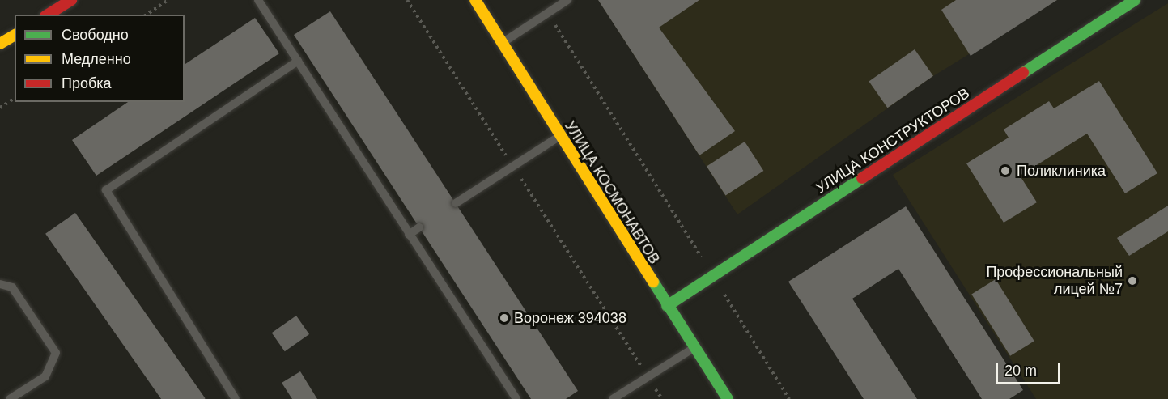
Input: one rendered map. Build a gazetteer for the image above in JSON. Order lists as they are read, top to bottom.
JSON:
{
  "streets": {
    "street": ["УЛИЦА КОНСТРУКТОРОВ", "УЛИЦА КОСМОНАВТОВ"]
  },
  "crossings": [
    ["УЛИЦА КОНСТРУКТОРОВ", "УЛИЦА КОСМОНАВТОВ"]
  ],
  "places": ["Поликлиника", "Профессиональный лицей №7", "Воронеж 394038"],
  "legend": ["Свободно", "Медленно", "Пробка"],
  "scale_bar": "20 m"
}
